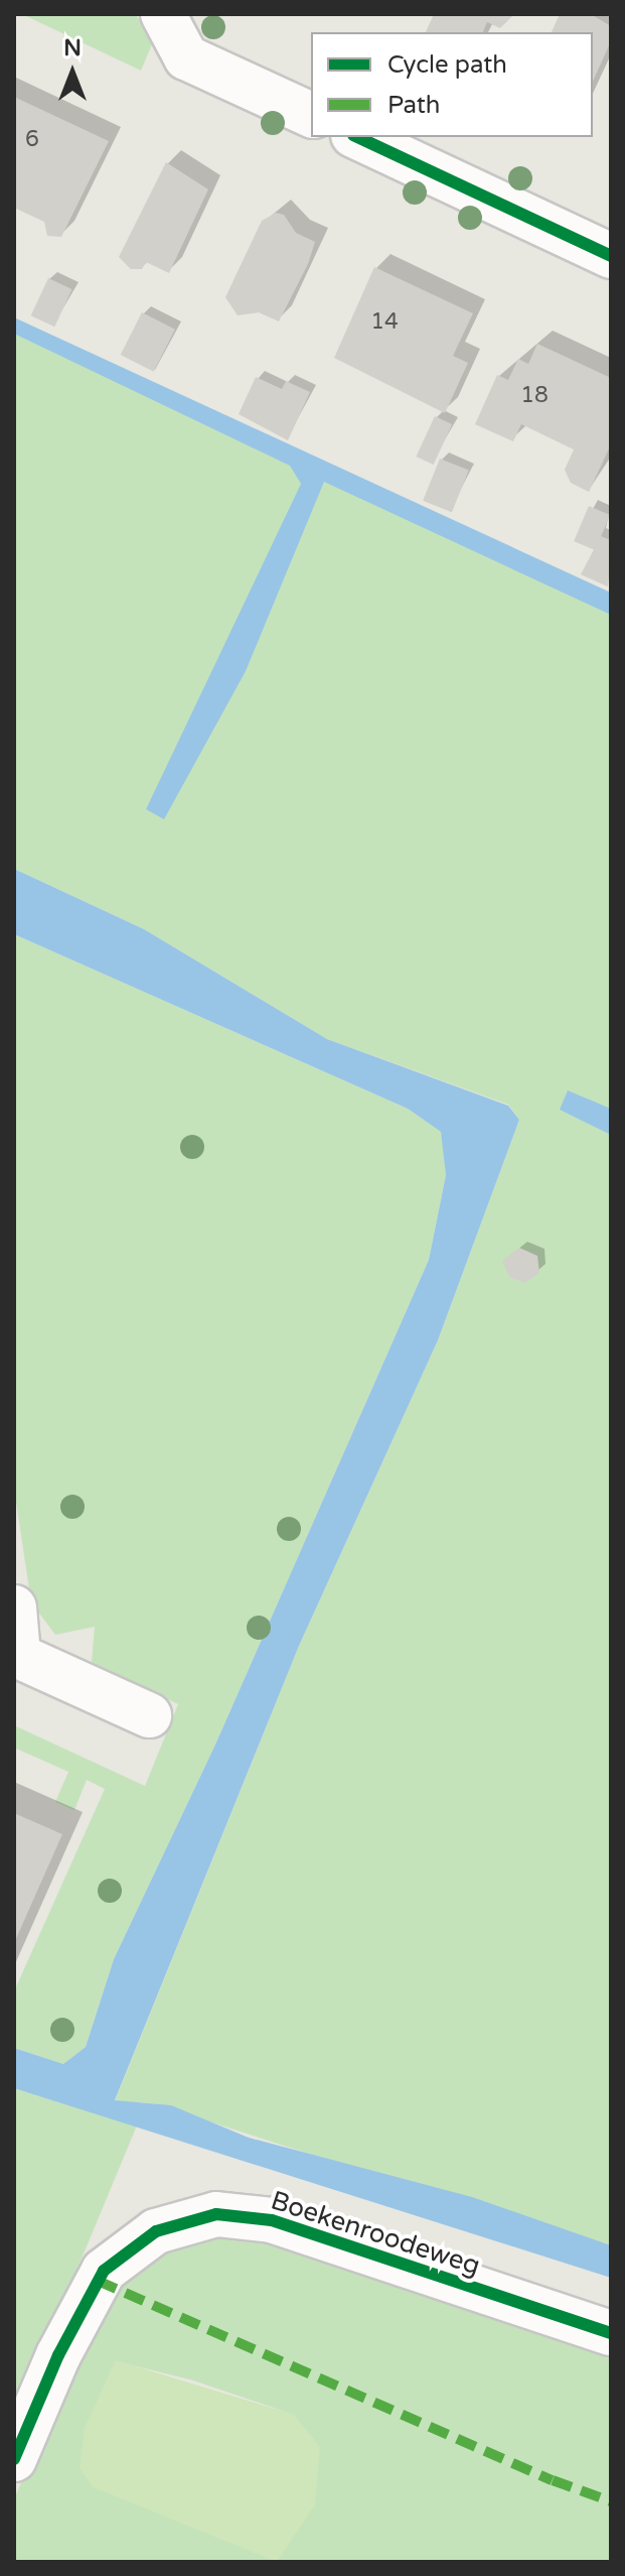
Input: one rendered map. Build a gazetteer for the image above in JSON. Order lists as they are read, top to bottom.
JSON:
{
  "streets": {
    "street": ["Boekenroodeweg"]
  },
  "house_numbers": ["6", "14", "18"],
  "legend": ["Cycle path", "Path"],
  "north": "top"
}
